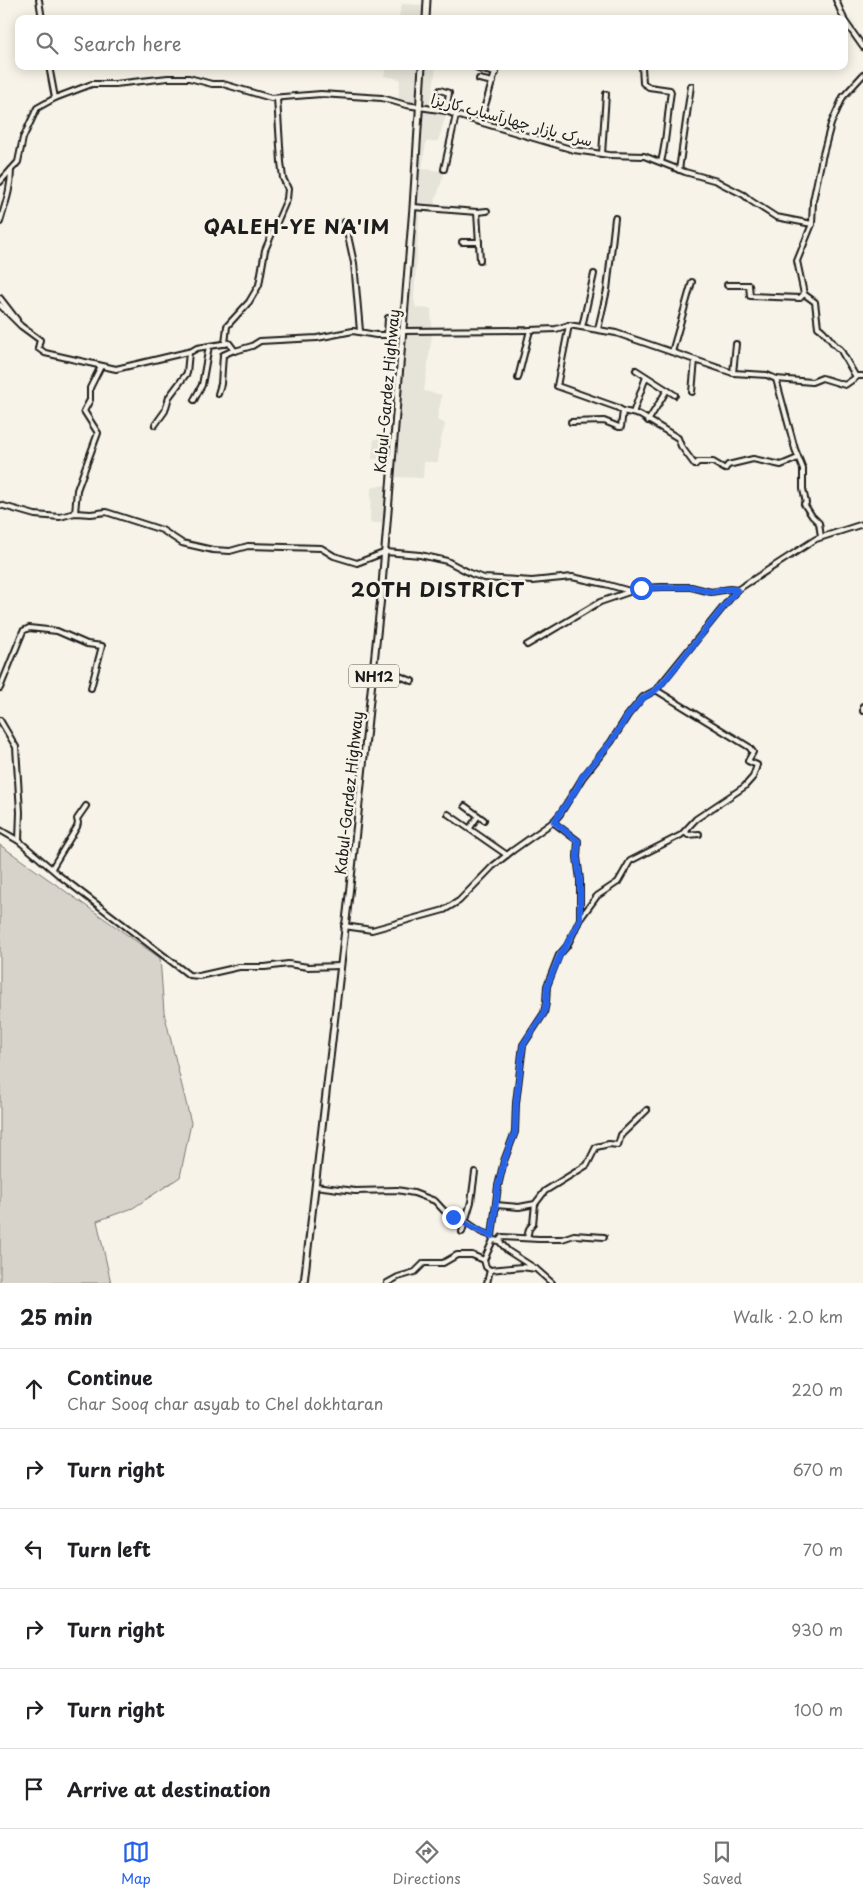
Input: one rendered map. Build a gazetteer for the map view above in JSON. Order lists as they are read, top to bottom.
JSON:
{
  "streets": {
    "highway": ["Kabul-Gardez Highway", "NH12"],
    "street": ["سرک بازار چهارآسیاب کاریزا"]
  },
  "crossings": [
    ["سرک بازار چهارآسیاب کاریزا", "Kabul-Gardez Highway"]
  ],
  "districts": ["QALEH-YE NA'IM", "20TH DISTRICT"],
  "page": {
    "search": "Search here",
    "heading": ["25 min", "Walk · 2.0 km"],
    "list": [
      ["Continue", "Char Sooq char asyab to Chel dokhtaran", "220 m"],
      ["Turn right", "670 m"],
      ["Turn left", "70 m"],
      ["Turn right", "930 m"],
      ["Turn right", "100 m"],
      "Arrive at destination"
    ],
    "nav": ["Map", "Directions", "Saved"]
  }
}
